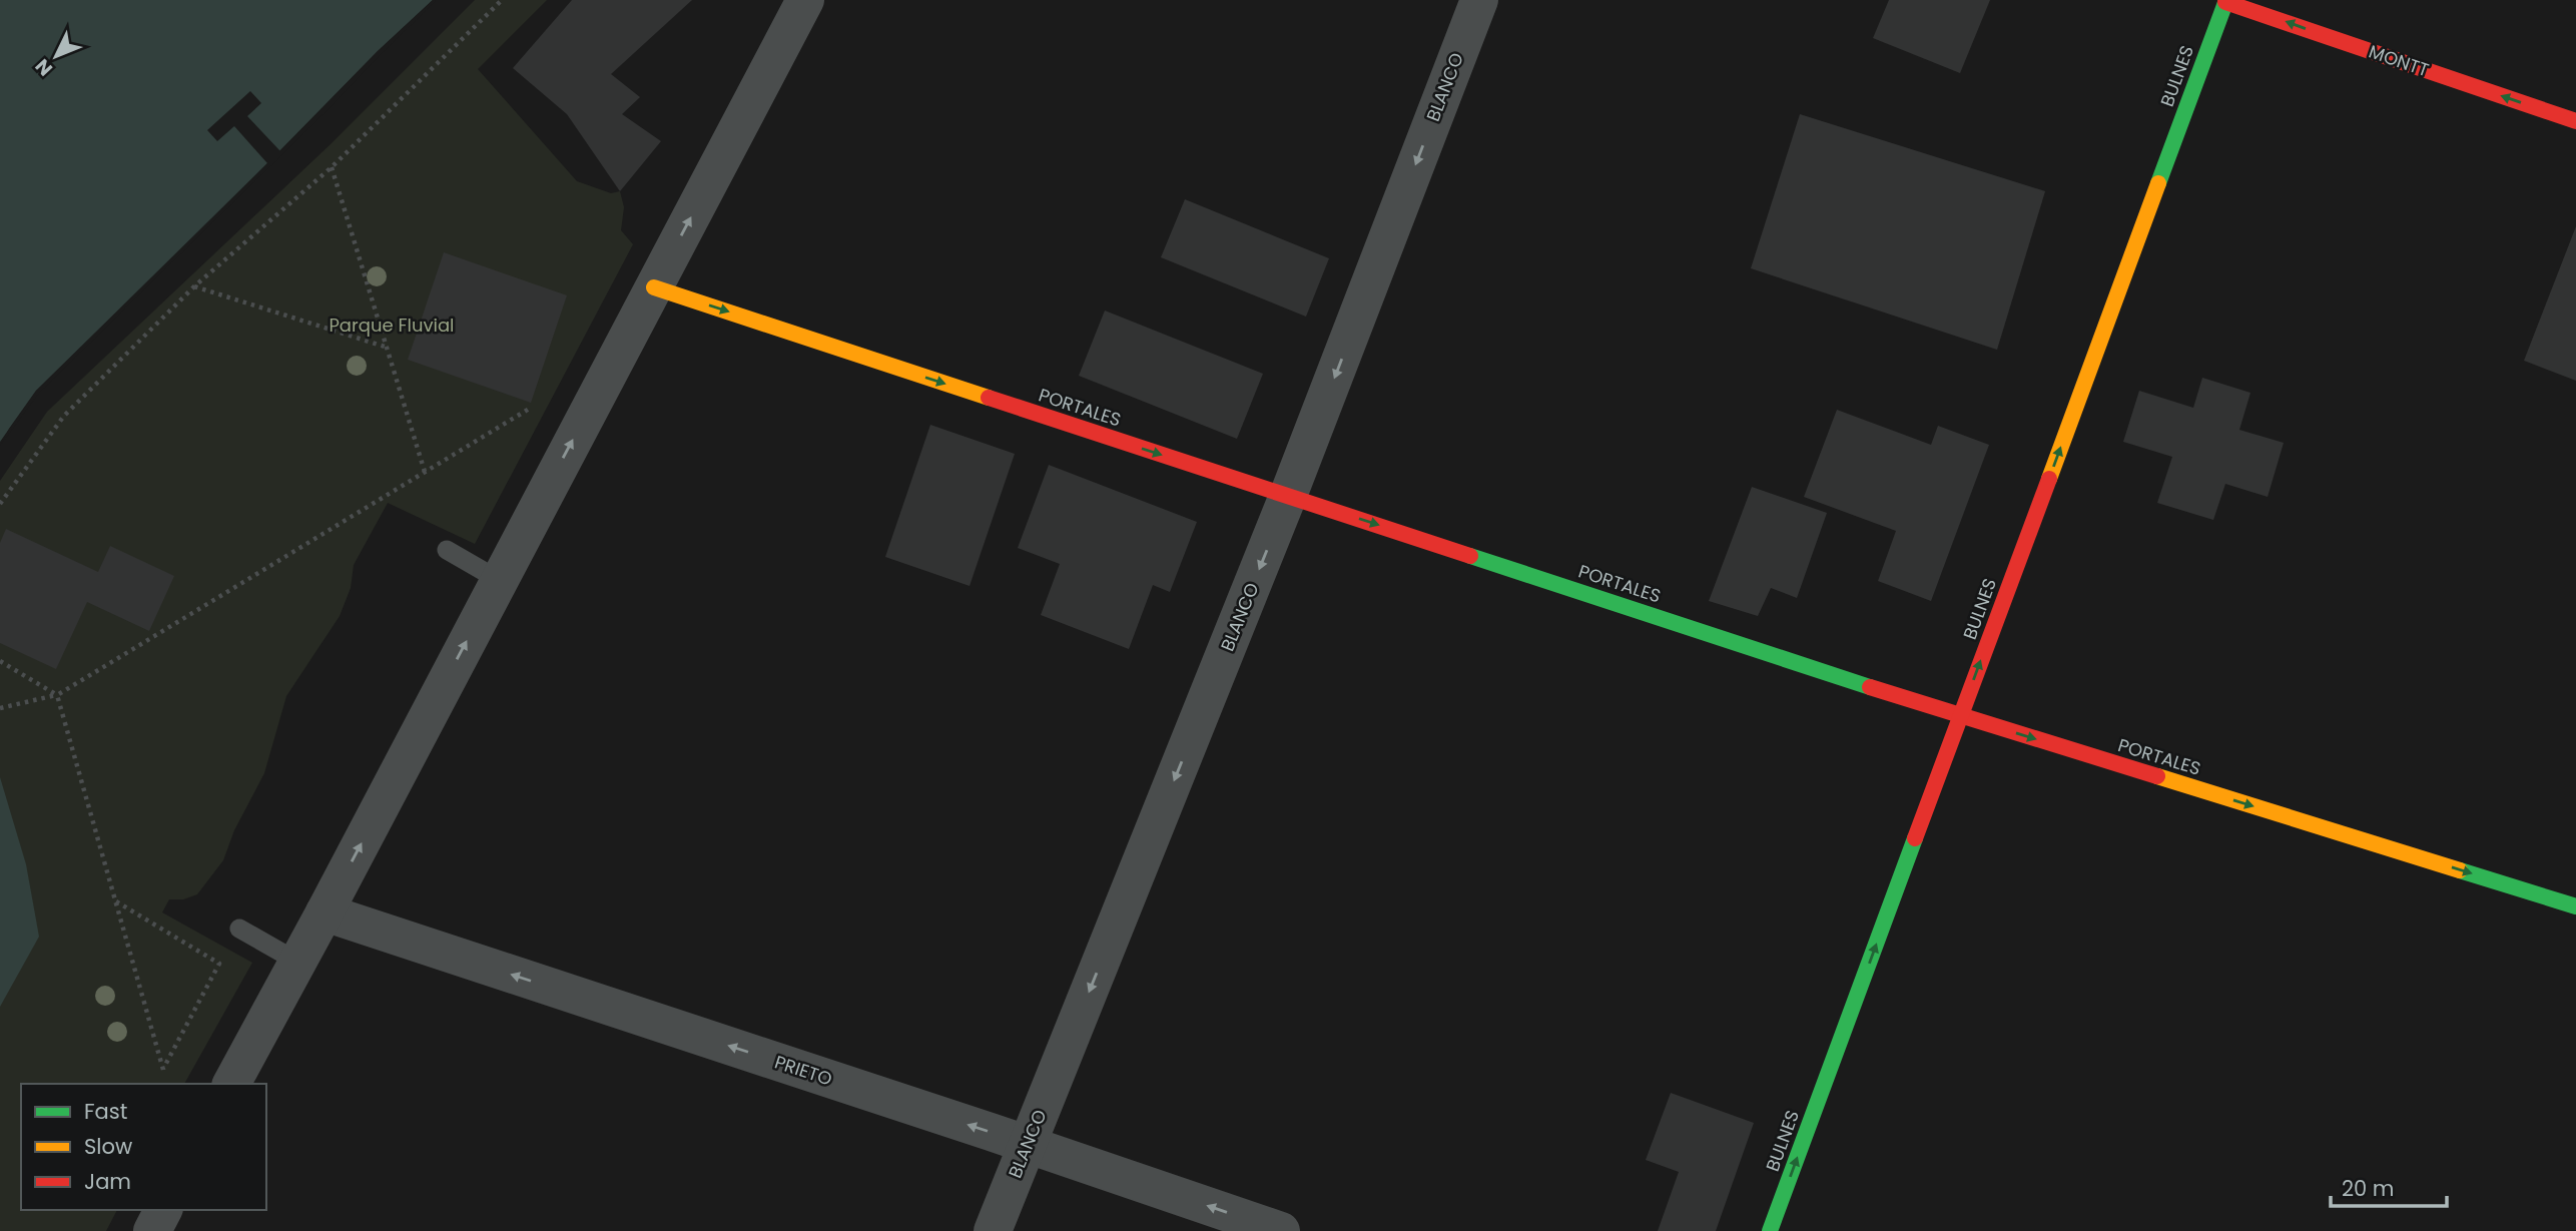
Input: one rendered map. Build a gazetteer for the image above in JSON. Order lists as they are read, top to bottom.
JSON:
{
  "streets": {
    "street": [
      "MONTT",
      "BULNES",
      "BLANCO",
      "PORTALES",
      "PRIETO"
    ]
  },
  "crossings": [
    ["MONTT", "BULNES"],
    ["BULNES", "PORTALES"],
    ["BLANCO", "PORTALES"],
    ["BLANCO", "PRIETO"]
  ],
  "one_way": [
    "MONTT",
    "BULNES",
    "BLANCO",
    "PORTALES",
    "PRIETO"
  ],
  "parks": ["Parque Fluvial"],
  "legend": ["Fast", "Slow", "Jam"],
  "scale_bar": "20 m",
  "north": "bottom left"
}
